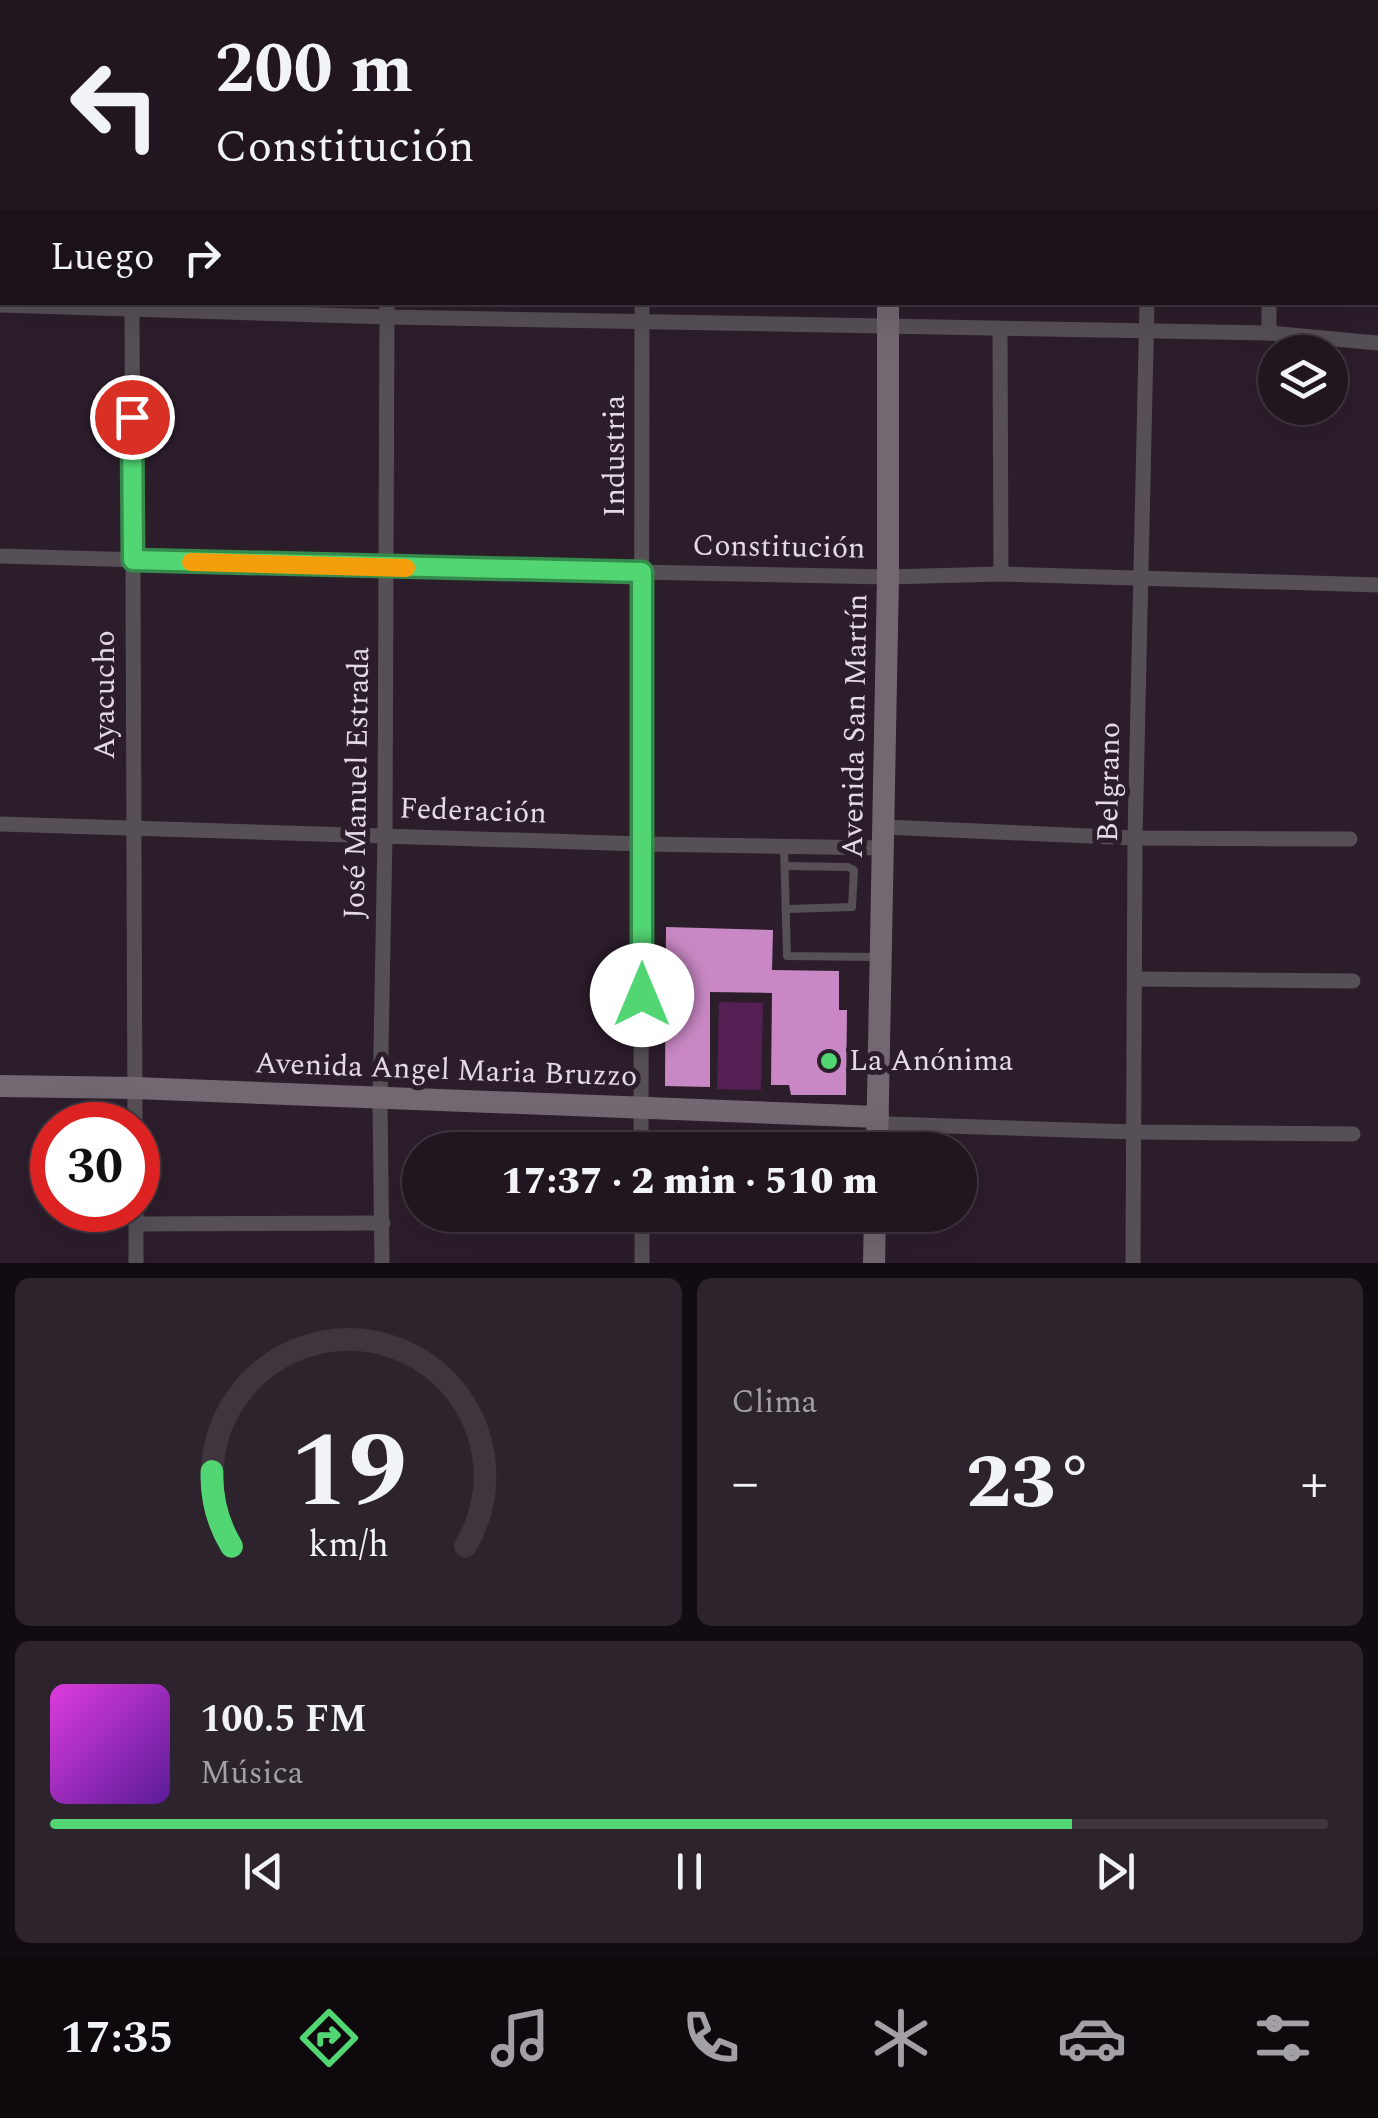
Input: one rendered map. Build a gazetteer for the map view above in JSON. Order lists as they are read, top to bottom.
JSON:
{
  "streets": {
    "street": [
      "Industria",
      "Constitución",
      "Ayacucho",
      "Avenida San Martín",
      "Belgrano",
      "José Manuel Estrada",
      "Federación",
      "Avenida Angel Maria Bruzzo"
    ]
  },
  "crossings": [
    ["Industria", "Constitución"],
    ["Industria", "Federación"],
    ["Industria", "Avenida Angel Maria Bruzzo"],
    ["Constitución", "Ayacucho"],
    ["Constitución", "Avenida San Martín"],
    ["Constitución", "Belgrano"],
    ["Constitución", "José Manuel Estrada"],
    ["Ayacucho", "Federación"],
    ["Ayacucho", "Avenida Angel Maria Bruzzo"],
    ["Avenida San Martín", "Federación"],
    ["Avenida San Martín", "Avenida Angel Maria Bruzzo"],
    ["Belgrano", "Federación"],
    ["Belgrano", "Avenida Angel Maria Bruzzo"],
    ["José Manuel Estrada", "Federación"],
    ["José Manuel Estrada", "Avenida Angel Maria Bruzzo"]
  ],
  "places": ["La Anónima"],
  "page": {
    "turn": ["200 m", "Constitución"],
    "then": "Luego",
    "limit": "30",
    "trip": "17:37 · 2 min · 510 m",
    "tile": "Clima",
    "heat": ["−", "23°", "+"],
    "song": ["100.5 FM", "Música"],
    "tabs": "17:35",
    "gauge": ["19", "km/h"]
  }
}
